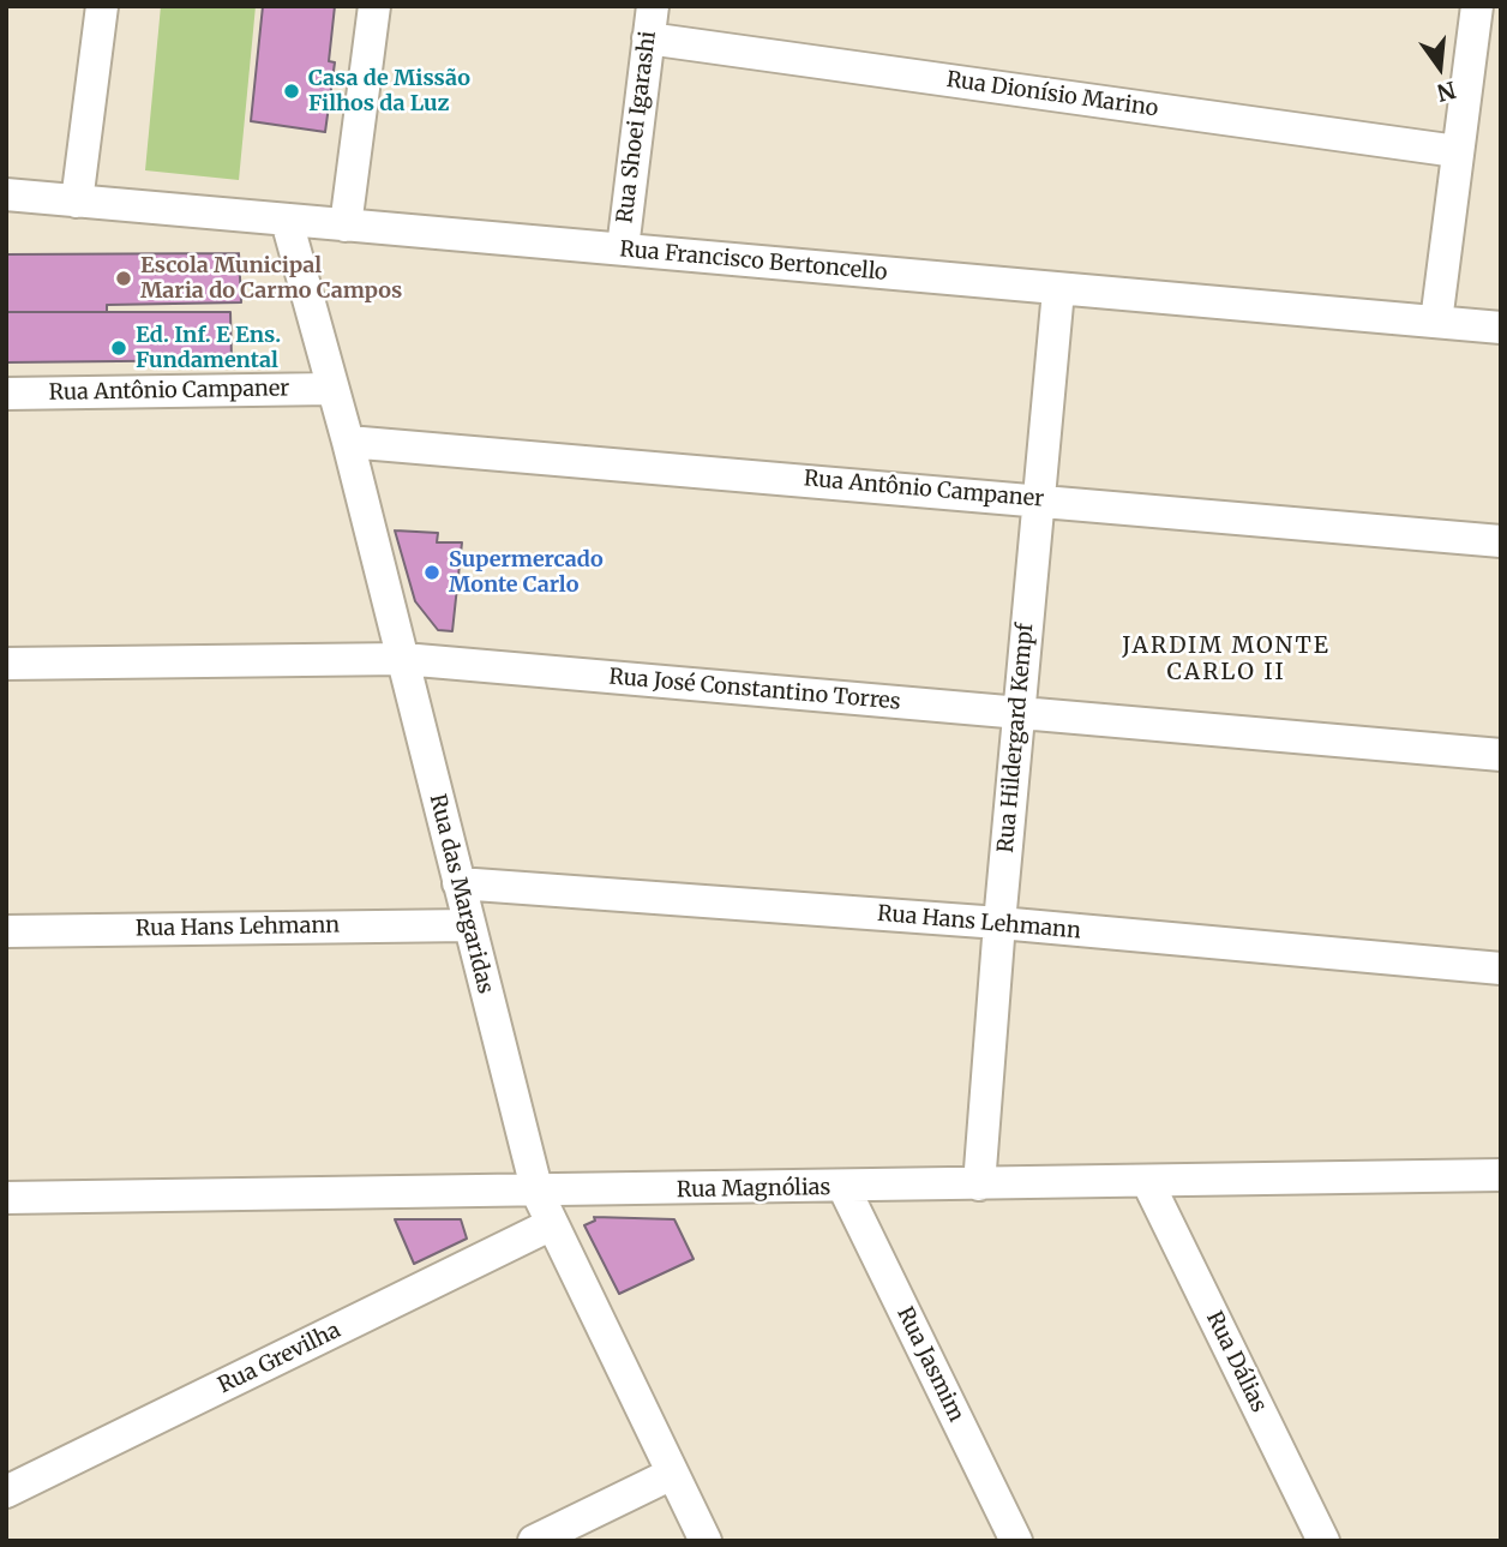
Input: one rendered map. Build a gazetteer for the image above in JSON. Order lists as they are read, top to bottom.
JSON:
{
  "streets": {
    "street": [
      "Rua Dionísio Marino",
      "Rua Shoei Igarashi",
      "Rua Francisco Bertoncello",
      "Rua Antônio Campaner",
      "Rua José Constantino Torres",
      "Rua Hildergard Kempf",
      "Rua das Margaridas",
      "Rua Hans Lehmann",
      "Rua Magnólias",
      "Rua Grevilha",
      "Rua Dálias",
      "Rua Jasmim"
    ]
  },
  "crossings": [
    ["Rua Dionísio Marino", "Rua Shoei Igarashi"],
    ["Rua Shoei Igarashi", "Rua Francisco Bertoncello"],
    ["Rua Francisco Bertoncello", "Rua Hildergard Kempf"],
    ["Rua Francisco Bertoncello", "Rua das Margaridas"],
    ["Rua Antônio Campaner", "Rua Hildergard Kempf"],
    ["Rua Antônio Campaner", "Rua das Margaridas"],
    ["Rua José Constantino Torres", "Rua Hildergard Kempf"],
    ["Rua José Constantino Torres", "Rua das Margaridas"],
    ["Rua Hildergard Kempf", "Rua Hans Lehmann"],
    ["Rua Hildergard Kempf", "Rua Magnólias"],
    ["Rua das Margaridas", "Rua Hans Lehmann"],
    ["Rua das Margaridas", "Rua Magnólias"],
    ["Rua das Margaridas", "Rua Grevilha"],
    ["Rua Magnólias", "Rua Dálias"],
    ["Rua Magnólias", "Rua Jasmim"]
  ],
  "districts": ["JARDIM MONTE CARLO II"],
  "places": [
    "Casa de Missão Filhos da Luz",
    "Escola Municipal Maria do Carmo Campos",
    "Ed. Inf. E Ens. Fundamental",
    "Supermercado Monte Carlo"
  ],
  "north": "bottom"
}
